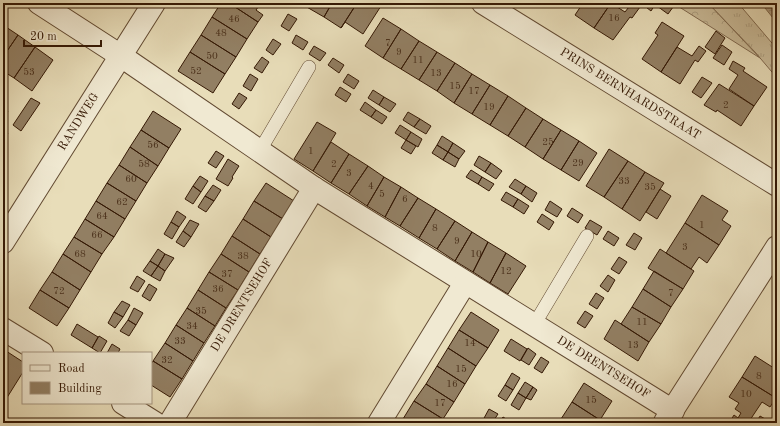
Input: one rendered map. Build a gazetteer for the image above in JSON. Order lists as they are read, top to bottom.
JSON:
{
  "streets": {
    "street": ["PRINS BERNHARDSTRAAT", "RANDWEG", "DE DRENTSEHOF"]
  },
  "crossings": [
    ["RANDWEG", "DE DRENTSEHOF"]
  ],
  "house_numbers": [
    "16",
    "46",
    "48",
    "7",
    "9",
    "50",
    "11",
    "52",
    "53",
    "13",
    "15",
    "17",
    "2",
    "19",
    "25",
    "56",
    "1",
    "29",
    "58",
    "2",
    "3",
    "60",
    "33",
    "4",
    "35",
    "5",
    "6",
    "62",
    "64",
    "1",
    "8",
    "66",
    "9",
    "3",
    "68",
    "10",
    "38",
    "12",
    "37",
    "36",
    "72",
    "7",
    "35",
    "11",
    "34",
    "33",
    "14",
    "13",
    "32",
    "15",
    "8",
    "16",
    "10",
    "15",
    "17"
  ],
  "legend": ["Road", "Building"],
  "scale_bar": "20 m"
}
